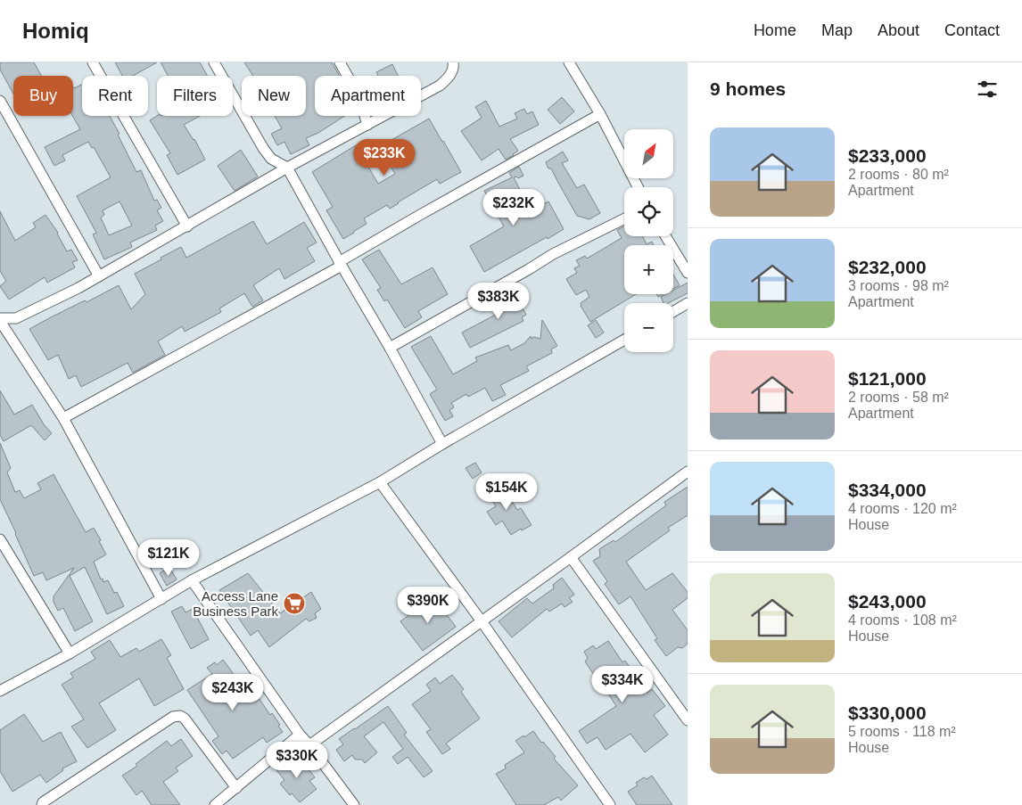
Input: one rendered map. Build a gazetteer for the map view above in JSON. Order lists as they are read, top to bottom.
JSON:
{
  "places": {
    "supermarket": ["Access Lane Business Park"]
  },
  "north": "top right",
  "page": {
    "header": "Homiq",
    "nav": [
      "Home",
      "Map",
      "About",
      "Contact"
    ],
    "heading": "9 homes",
    "chip": [
      "Buy",
      "Rent",
      "Filters",
      "New",
      "Apartment"
    ],
    "list": [
      {
        "name": "$233,000",
        "note": "2 rooms · 80 m² · Apartment"
      },
      {
        "name": "$232,000",
        "note": "3 rooms · 98 m² · Apartment"
      },
      {
        "name": "$121,000",
        "note": "2 rooms · 58 m² · Apartment"
      },
      {
        "name": "$334,000",
        "note": "4 rooms · 120 m² · House"
      },
      {
        "name": "$243,000",
        "note": "4 rooms · 108 m² · House"
      },
      {
        "name": "$330,000",
        "note": "5 rooms · 118 m² · House"
      }
    ],
    "map_buttons": ["+", "−"],
    "price": [
      "$233K",
      "$232K",
      "$383K",
      "$154K",
      "$121K",
      "$390K",
      "$334K",
      "$243K",
      "$330K"
    ]
  }
}
